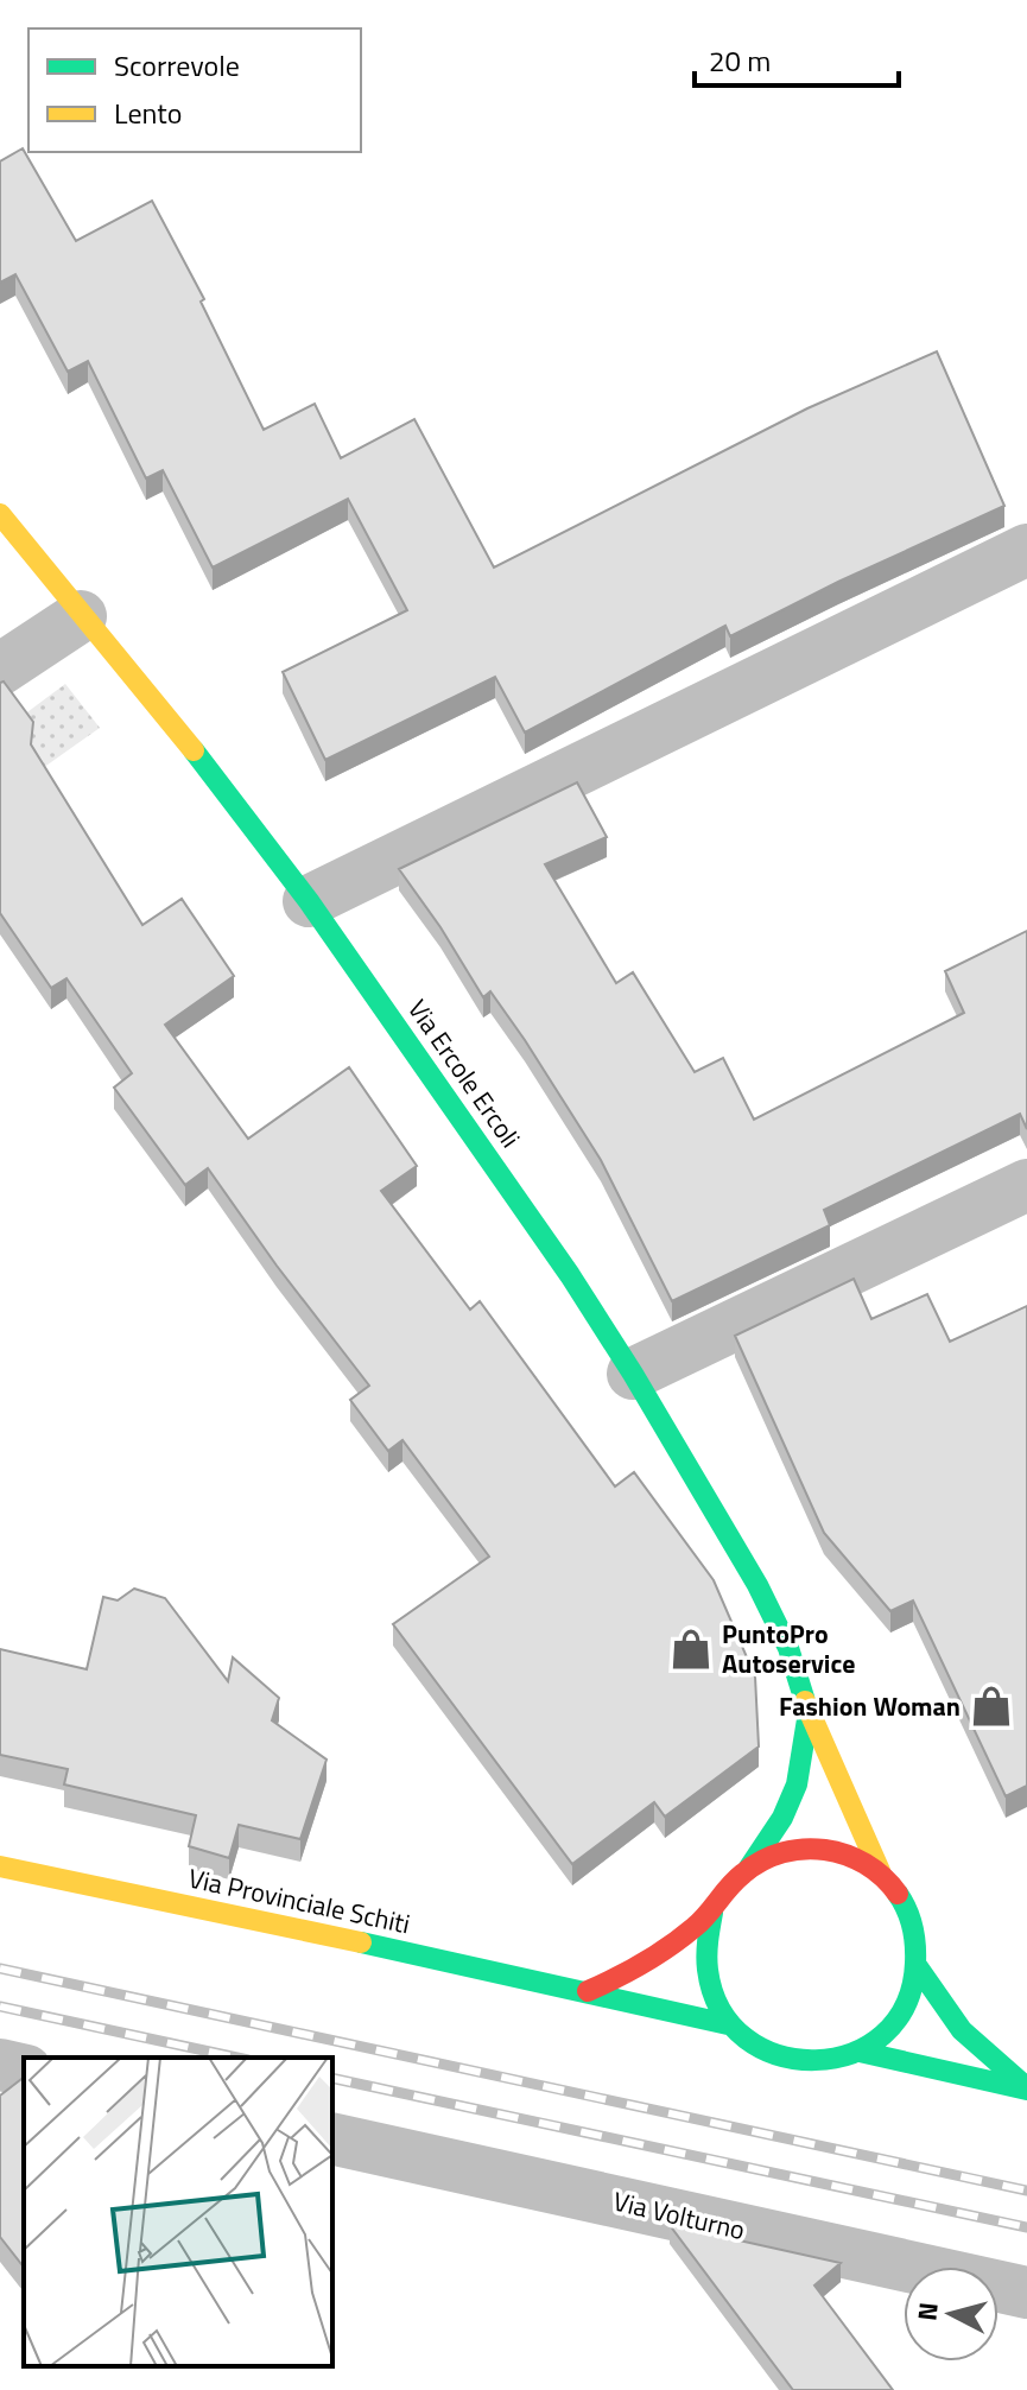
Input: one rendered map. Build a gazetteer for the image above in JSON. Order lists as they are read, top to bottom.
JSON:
{
  "streets": {
    "street": ["Via Ercole Ercoli", "Via Provinciale Schiti", "Via Volturno"]
  },
  "crossings": [
    ["Via Ercole Ercoli", "Via Provinciale Schiti"]
  ],
  "places": {
    "shop": ["PuntoPro Autoservice", "Fashion Woman"]
  },
  "legend": ["Scorrevole", "Lento"],
  "scale_bar": "20 m",
  "north": "left"
}
